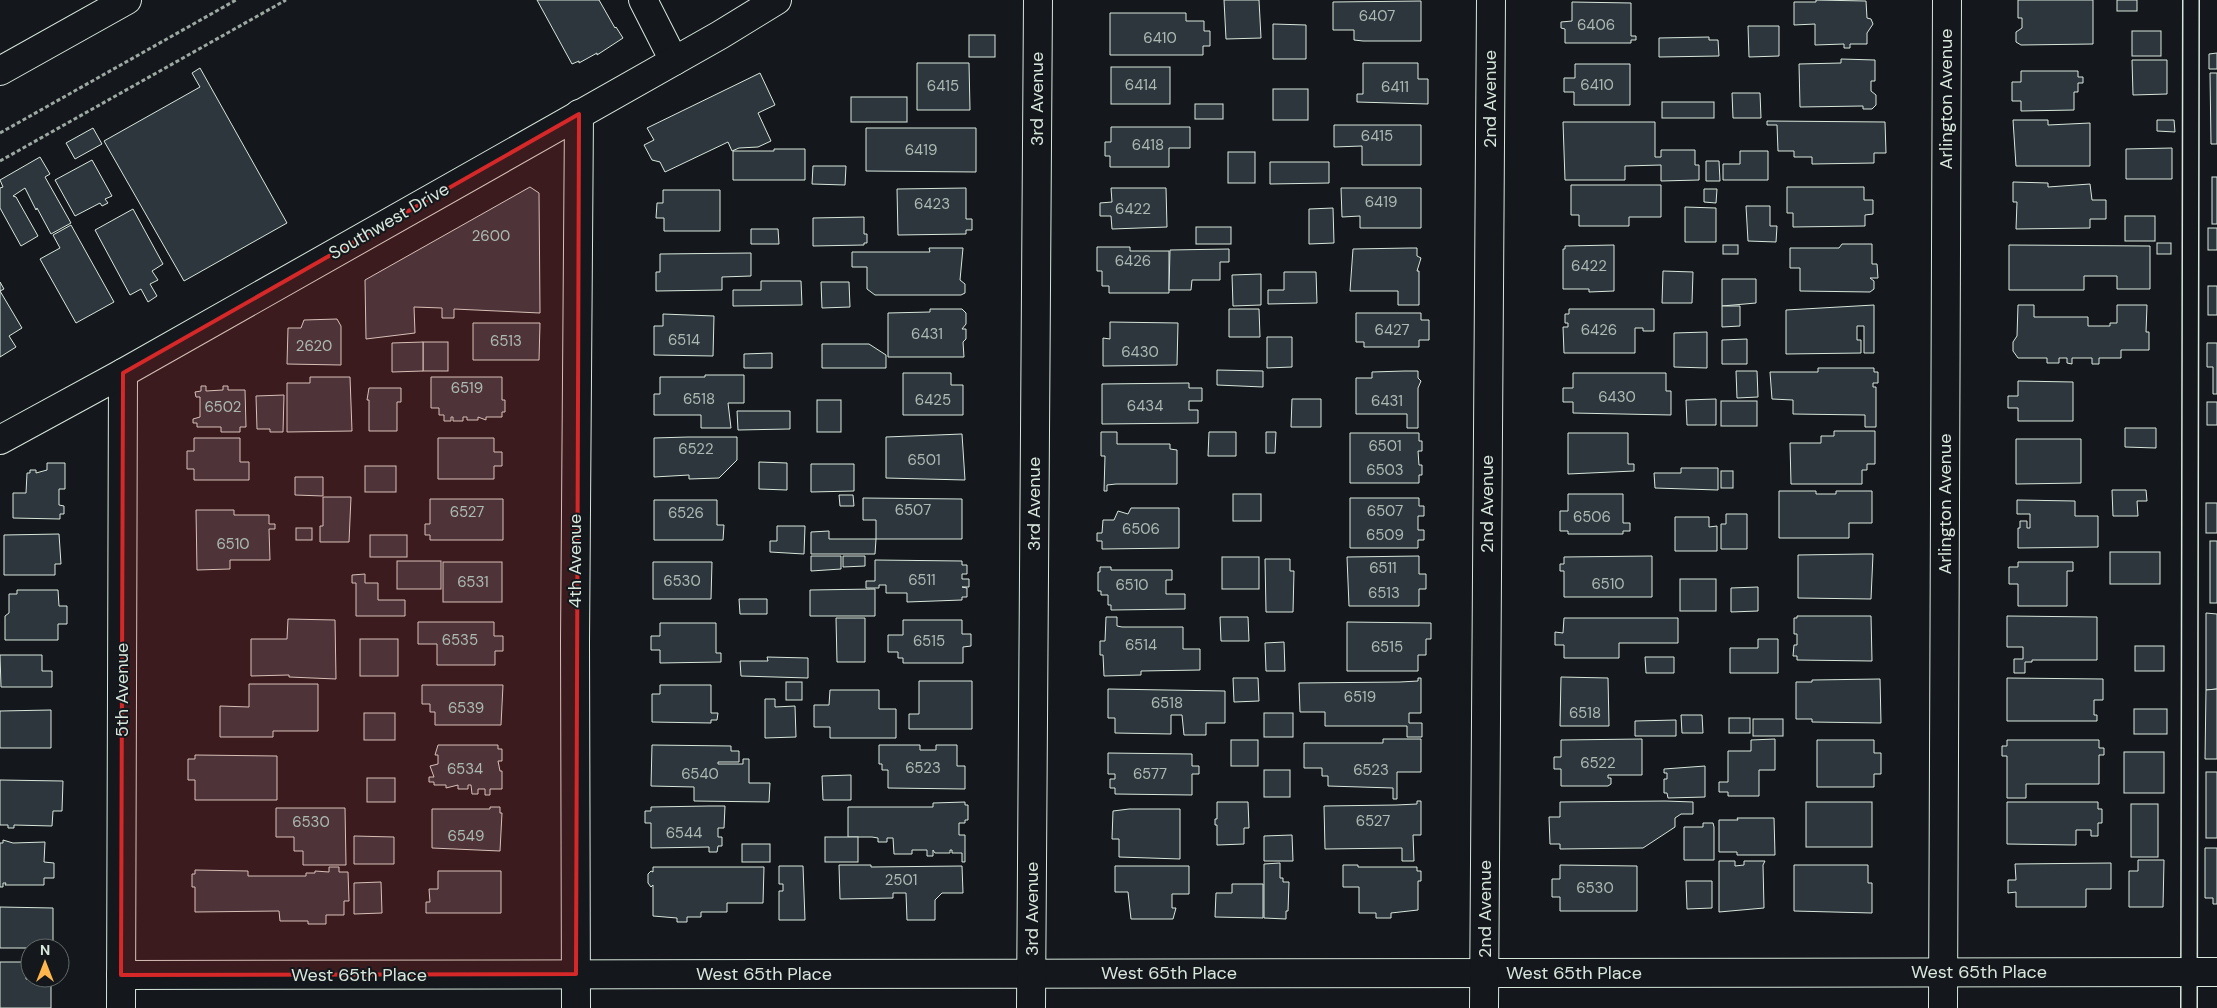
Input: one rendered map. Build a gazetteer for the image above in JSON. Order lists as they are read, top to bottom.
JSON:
{
  "streets": {
    "street": [
      "3rd Avenue",
      "2nd Avenue",
      "Arlington Avenue",
      "Southwest Drive",
      "4th Avenue",
      "5th Avenue",
      "West 65th Place"
    ]
  },
  "crossings": [
    ["3rd Avenue", "West 65th Place"],
    ["2nd Avenue", "West 65th Place"],
    ["Arlington Avenue", "West 65th Place"],
    ["Southwest Drive", "4th Avenue"],
    ["Southwest Drive", "5th Avenue"],
    ["4th Avenue", "West 65th Place"],
    ["5th Avenue", "West 65th Place"]
  ],
  "house_numbers": [
    "6407",
    "6406",
    "6410",
    "6414",
    "6410",
    "6415",
    "6411",
    "6415",
    "6418",
    "6419",
    "6419",
    "6423",
    "6422",
    "2600",
    "6426",
    "6422",
    "6427",
    "6426",
    "6431",
    "6514",
    "6513",
    "2620",
    "6430",
    "6519",
    "6430",
    "6518",
    "6425",
    "6431",
    "6434",
    "6502",
    "6501",
    "6522",
    "6501",
    "6503",
    "6507",
    "6507",
    "6527",
    "6526",
    "6506",
    "6506",
    "6509",
    "6510",
    "6511",
    "6511",
    "6530",
    "6531",
    "6510",
    "6510",
    "6513",
    "6535",
    "6515",
    "6514",
    "6515",
    "6519",
    "6518",
    "6539",
    "6518",
    "6522",
    "6523",
    "6534",
    "6523",
    "6540",
    "6577",
    "6527",
    "6530",
    "6544",
    "6549",
    "2501",
    "6530"
  ],
  "north": "top"
}
